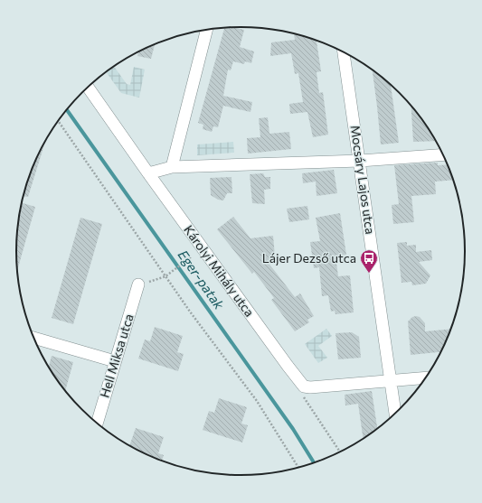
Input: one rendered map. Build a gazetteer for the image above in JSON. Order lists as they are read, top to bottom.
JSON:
{
  "streets": {
    "street": ["Mocsáry Lajos utca", "Károlyi Mihály utca", "Hell Miksa utca"]
  },
  "water": ["Eger-patak"],
  "places": {
    "bus stop": ["Lájer Dezső utca"]
  }
}
